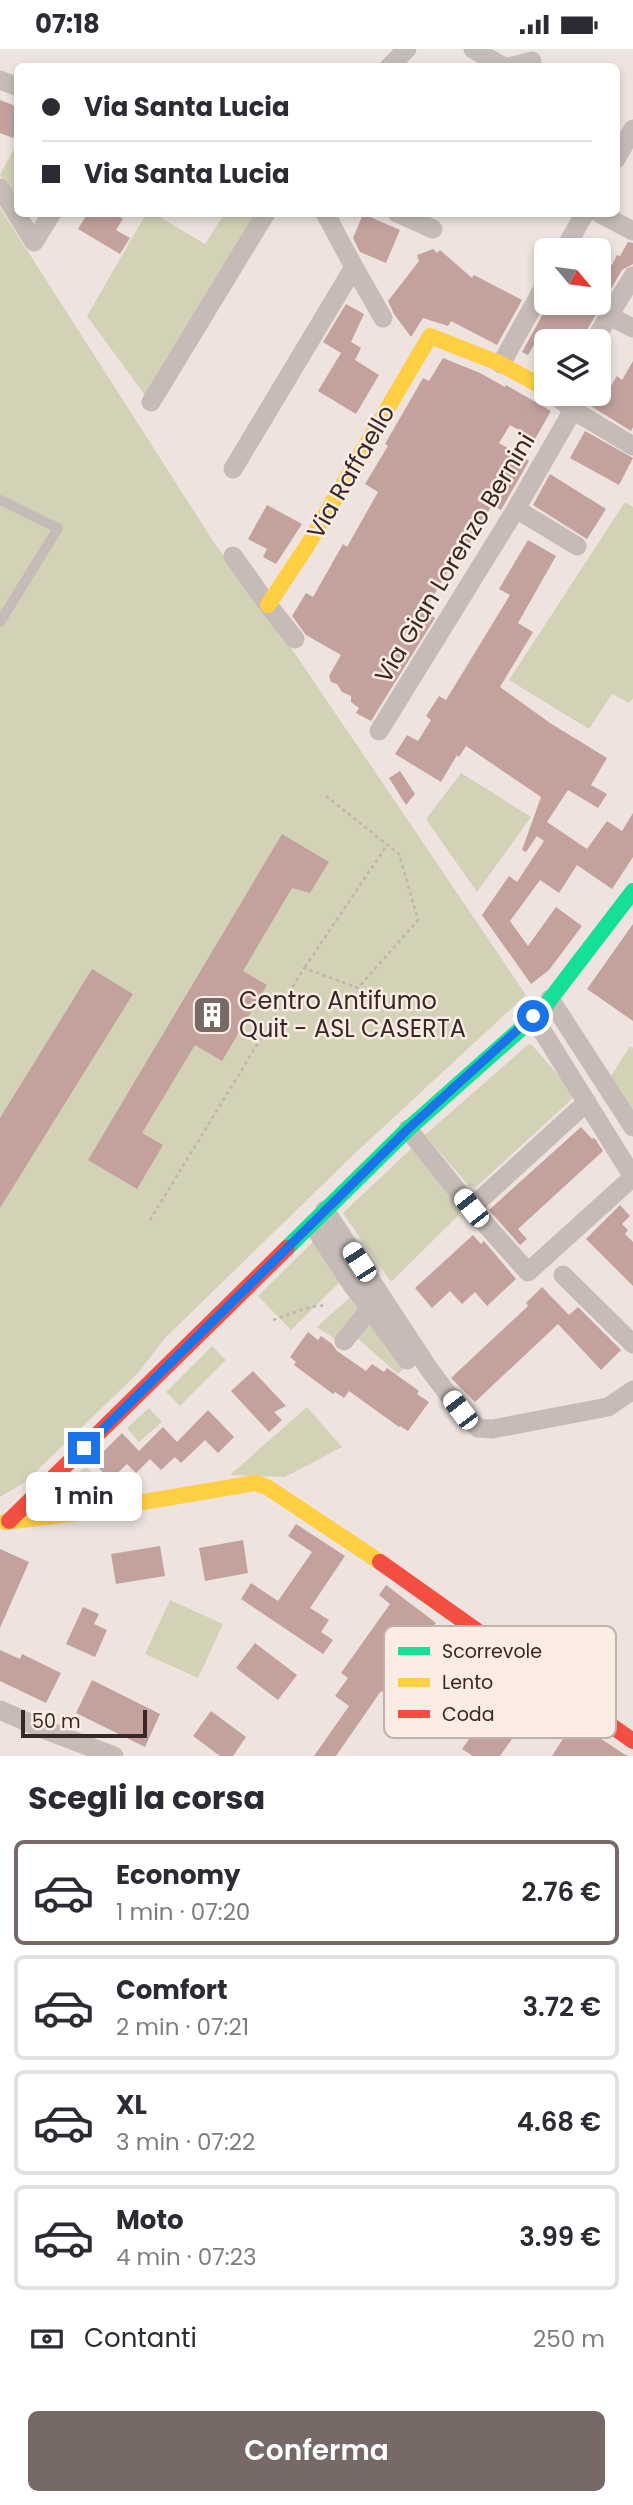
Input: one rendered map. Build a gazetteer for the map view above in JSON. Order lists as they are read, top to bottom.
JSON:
{
  "streets": {
    "street": ["Via Raffaello", "Via Gian Lorenzo Bernini"]
  },
  "places": {
    "building": ["Centro Antifumo Quit - ASL CASERTA"]
  },
  "legend": ["Scorrevole", "Lento", "Coda"],
  "scale_bar": "50 m",
  "north": "bottom right",
  "page": {
    "status": "07:18",
    "banner": ["Via Santa Lucia", "Via Santa Lucia"],
    "bubble": "1 min",
    "scale": "50 m",
    "heading": "Scegli la corsa",
    "list": [
      {
        "name": "Economy",
        "note": "1 min · 07:20",
        "value": "2.76 €"
      },
      {
        "name": "Comfort",
        "note": "2 min · 07:21",
        "value": "3.72 €"
      },
      {
        "name": "XL",
        "note": "3 min · 07:22",
        "value": "4.68 €"
      },
      {
        "name": "Moto",
        "note": "4 min · 07:23",
        "value": "3.99 €"
      }
    ],
    "pay": ["Contanti", "250 m"],
    "buttons": "Conferma"
  }
}
